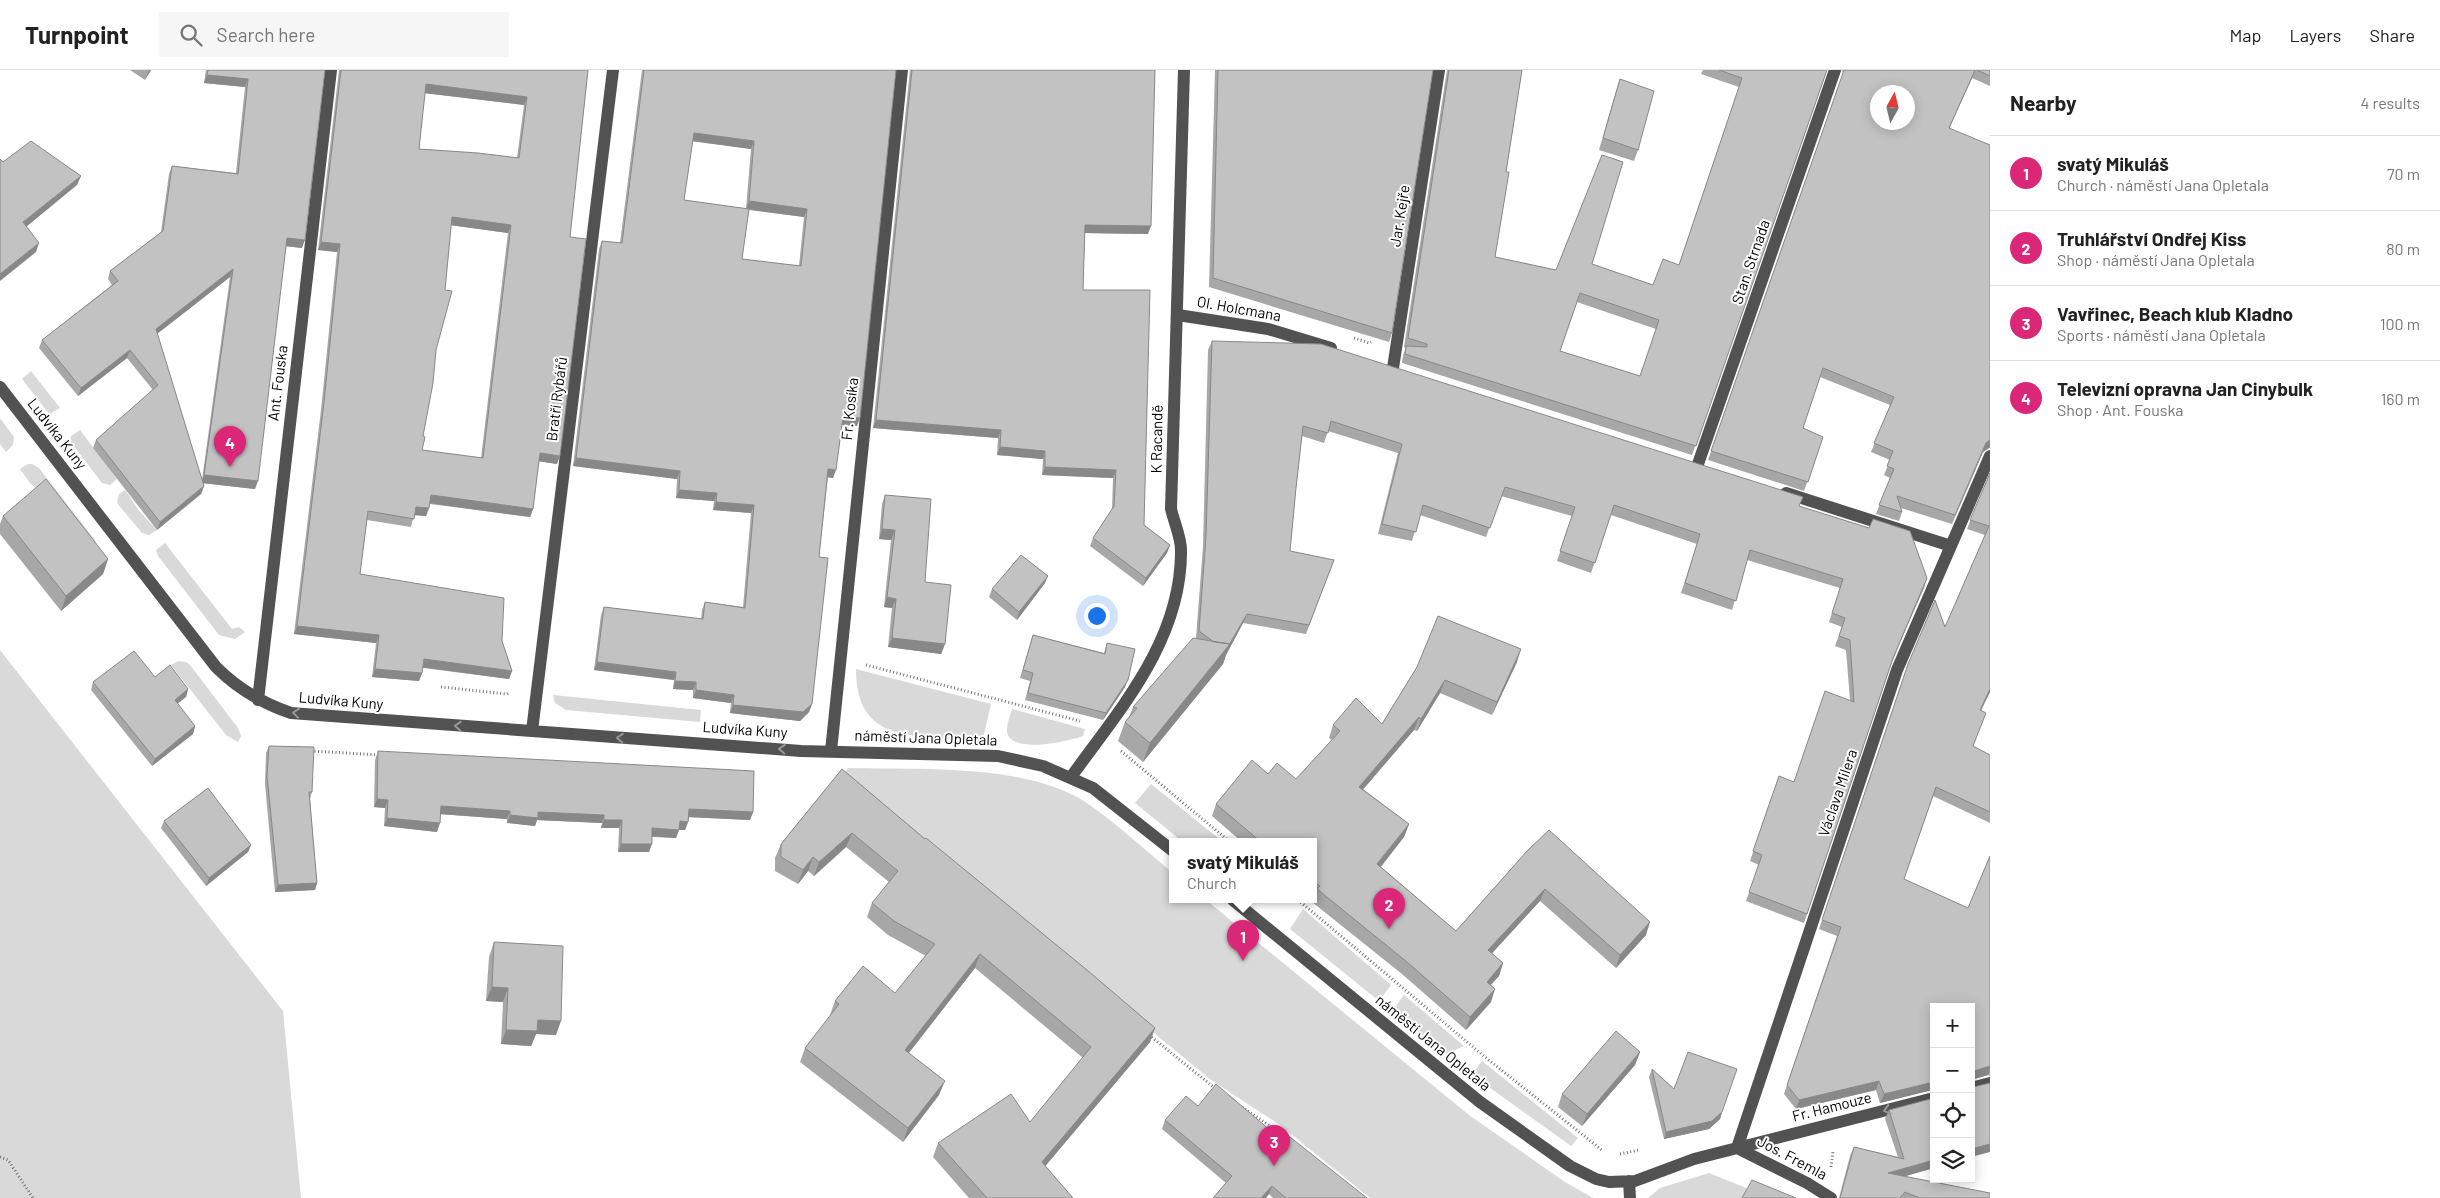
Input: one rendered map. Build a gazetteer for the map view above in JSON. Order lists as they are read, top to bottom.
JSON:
{
  "streets": {
    "street": [
      "Jar. Kejře",
      "Stan. Strnada",
      "Ol. Holcmana",
      "Ant. Fouska",
      "Bratří Rybářů",
      "Fr. Kosíka",
      "Ludvíka Kuny",
      "K Racandě",
      "náměstí Jana Opletala",
      "Václava Milera",
      "Fr. Hamouze",
      "Jos. Fremla"
    ]
  },
  "crossings": [
    ["Ol. Holcmana", "K Racandě"],
    ["Ant. Fouska", "Ludvíka Kuny"],
    ["Bratří Rybářů", "Ludvíka Kuny"],
    ["Fr. Kosíka", "Ludvíka Kuny"],
    ["Fr. Kosíka", "náměstí Jana Opletala"],
    ["Ludvíka Kuny", "náměstí Jana Opletala"],
    ["K Racandě", "náměstí Jana Opletala"],
    ["náměstí Jana Opletala", "Václava Milera"],
    ["náměstí Jana Opletala", "Fr. Hamouze"],
    ["náměstí Jana Opletala", "Jos. Fremla"],
    ["Václava Milera", "Fr. Hamouze"],
    ["Václava Milera", "Jos. Fremla"],
    ["Fr. Hamouze", "Jos. Fremla"]
  ],
  "one_way": ["Ludvíka Kuny", "Fr. Hamouze"],
  "north": "top",
  "page": {
    "header": "Turnpoint",
    "search": "Search here",
    "nav": ["Map", "Layers", "Share"],
    "heading": ["Nearby", "4 results"],
    "list": [
      {
        "mark": "1",
        "name": "svatý Mikuláš",
        "note": "Church · náměstí Jana Opletala",
        "value": "70 m"
      },
      {
        "mark": "2",
        "name": "Truhlářství Ondřej Kiss",
        "note": "Shop · náměstí Jana Opletala",
        "value": "80 m"
      },
      {
        "mark": "3",
        "name": "Vavřinec, Beach klub Kladno",
        "note": "Sports · náměstí Jana Opletala",
        "value": "100 m"
      },
      {
        "mark": "4",
        "name": "Televizní opravna Jan Cinybulk",
        "note": "Shop · Ant. Fouska",
        "value": "160 m"
      }
    ],
    "pins": [
      "4",
      "2",
      "1",
      "3"
    ],
    "popup": ["svatý Mikuláš", "Church"],
    "map_buttons": ["+", "−"]
  }
}
